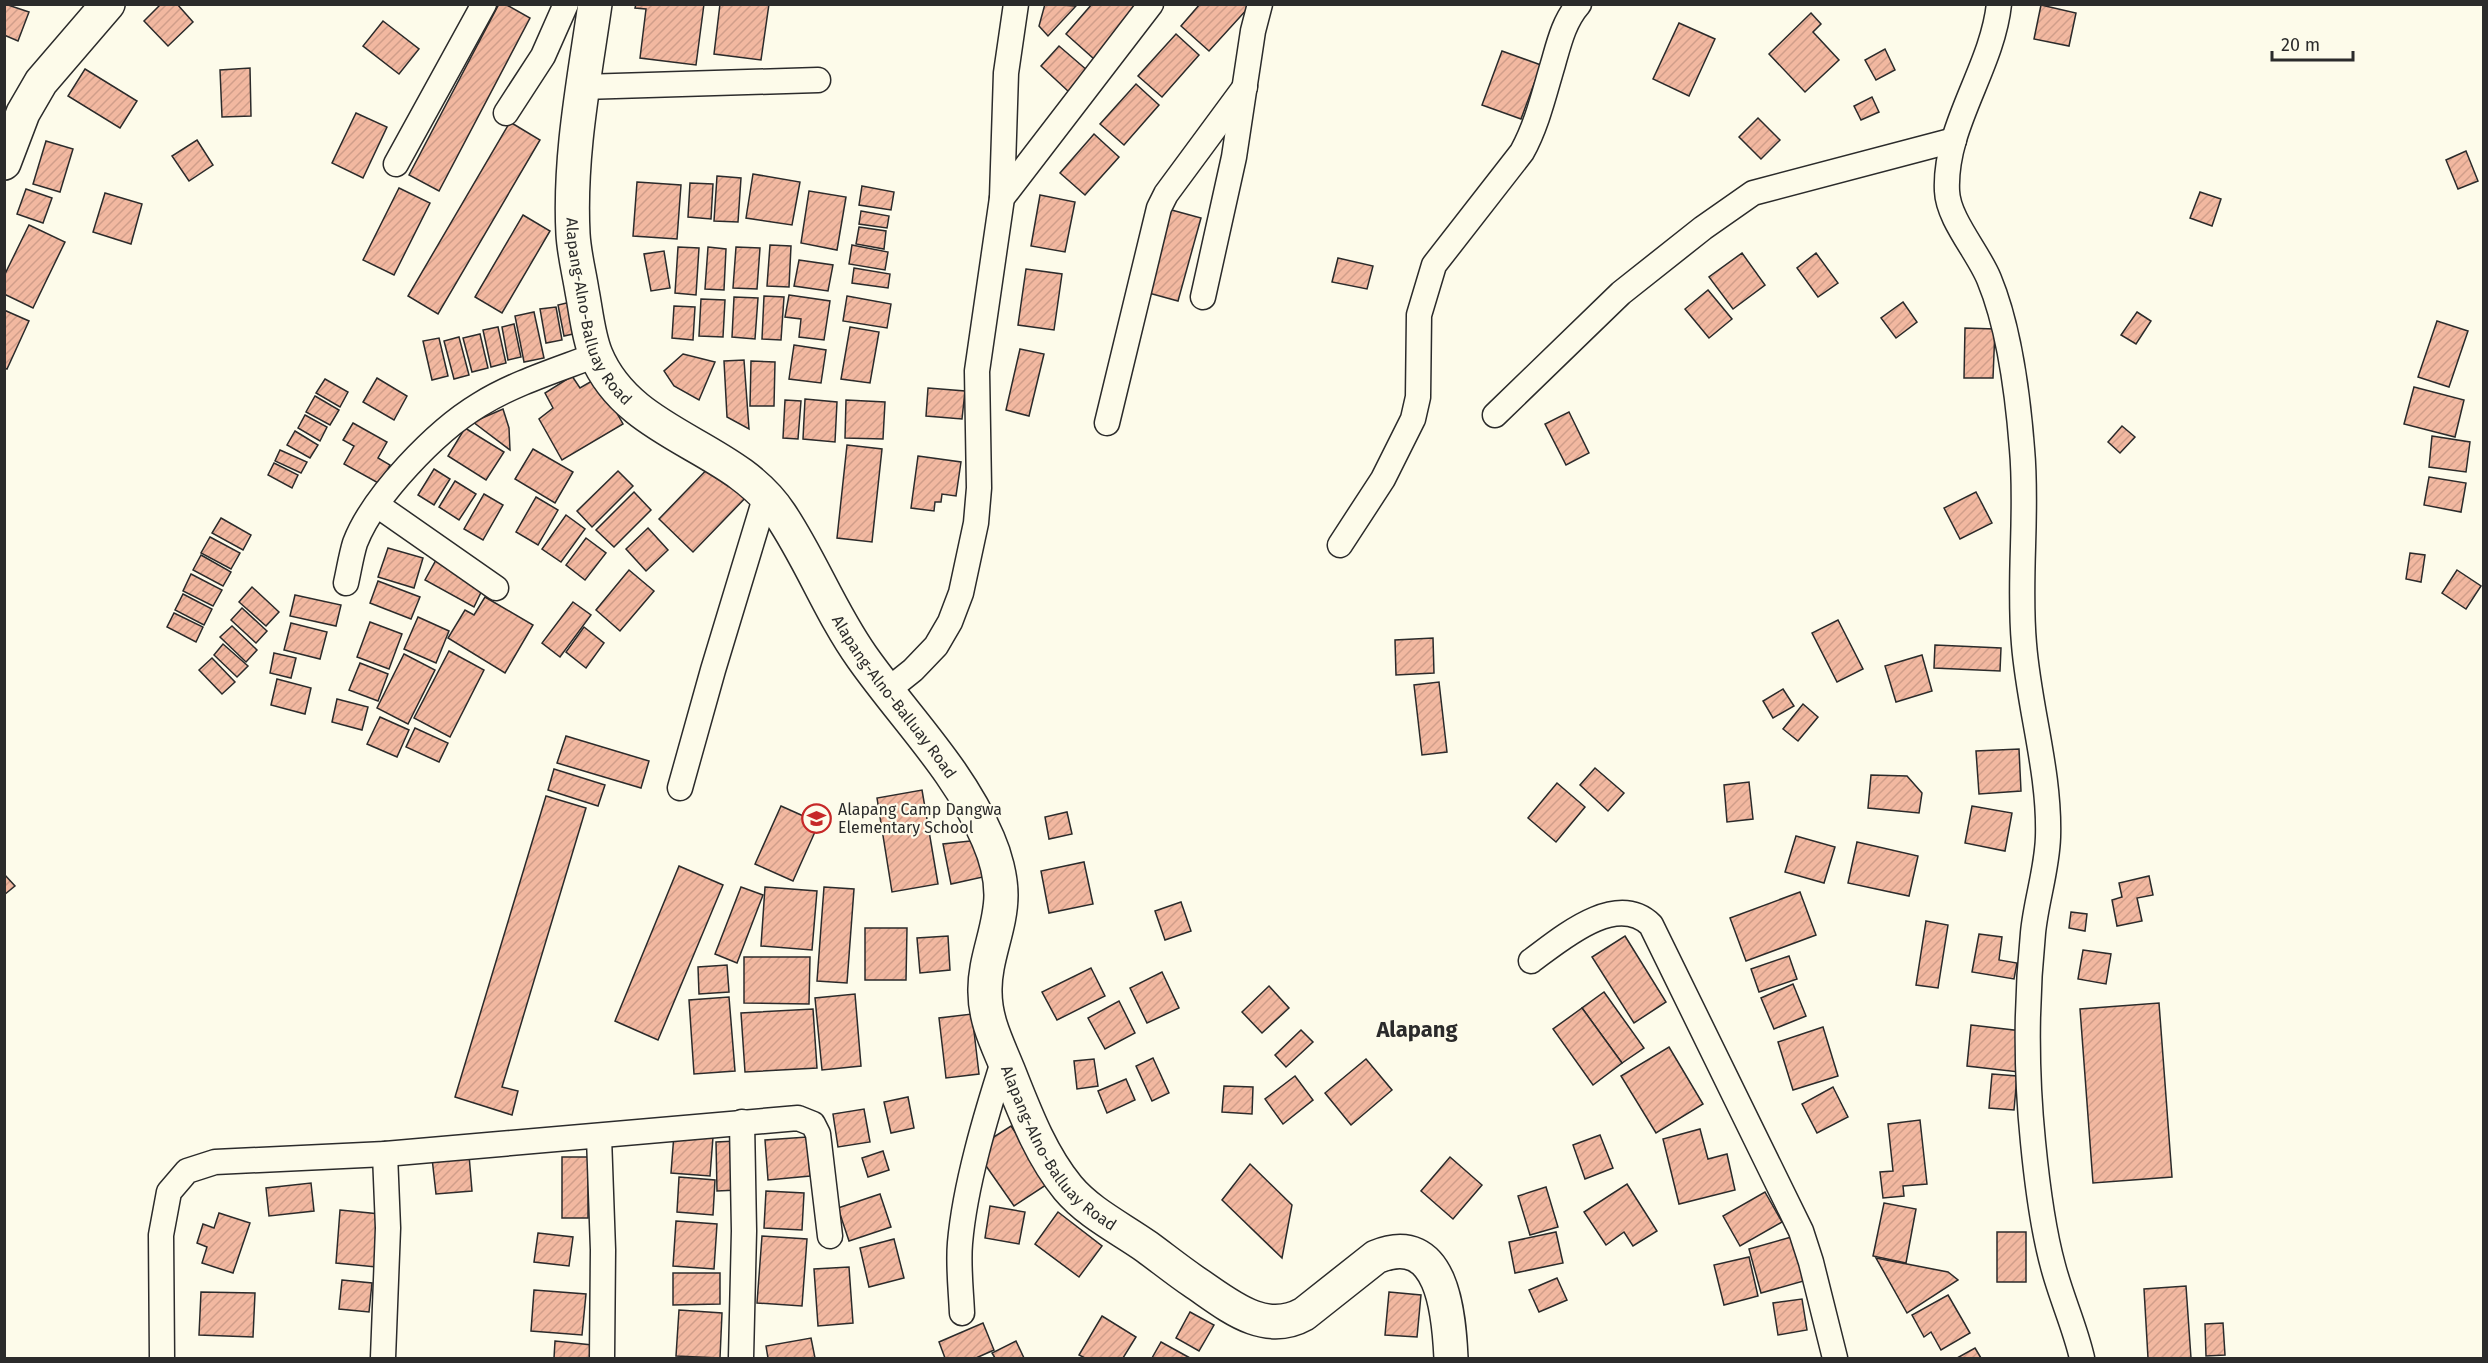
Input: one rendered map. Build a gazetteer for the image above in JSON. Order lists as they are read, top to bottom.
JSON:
{
  "streets": {
    "main road": ["Alapang-Alno-Balluay Road"]
  },
  "districts": ["Alapang"],
  "places": {
    "school or university": ["Alapang Camp Dangwa Elementary School"]
  },
  "scale_bar": "20 m"
}
